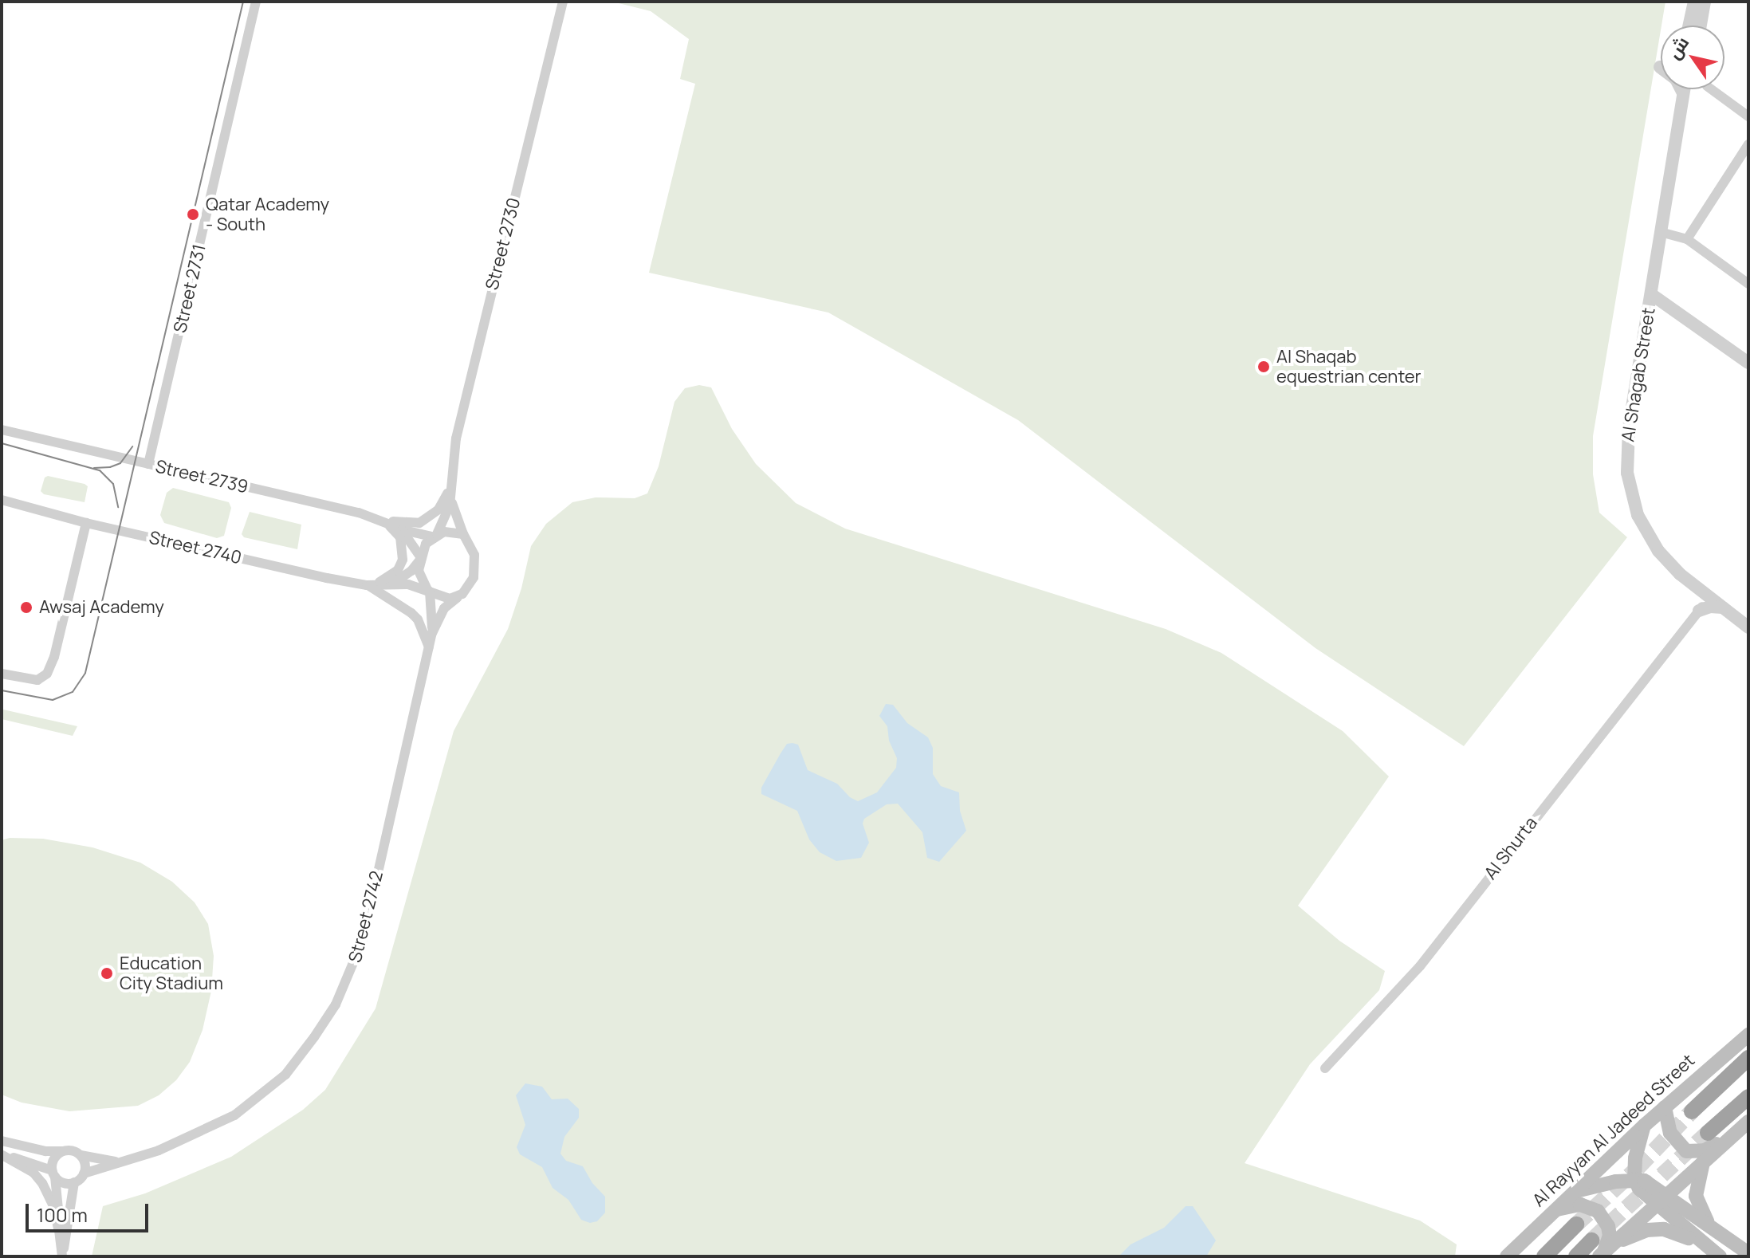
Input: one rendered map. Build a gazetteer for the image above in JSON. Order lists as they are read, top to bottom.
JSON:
{
  "streets": {
    "main road": ["Al Rayyan Al Jadeed Street"],
    "street": [
      "Street 2730",
      "Street 2731",
      "Al Shagab Street",
      "Street 2739",
      "Street 2740",
      "Al Shurta",
      "Street 2742"
    ]
  },
  "crossings": [
    ["Street 2730", "Street 2739"],
    ["Street 2730", "Street 2740"],
    ["Street 2730", "Street 2742"],
    ["Street 2731", "Street 2739"],
    ["Al Shagab Street", "Al Shurta"],
    ["Street 2739", "Street 2740"],
    ["Street 2739", "Street 2742"],
    ["Street 2740", "Street 2742"]
  ],
  "places": [
    "Qatar Academy - South",
    "Al Shaqab equestrian center",
    "Awsaj Academy",
    "Education City Stadium"
  ],
  "scale_bar": "100 m",
  "north": "top left"
}
